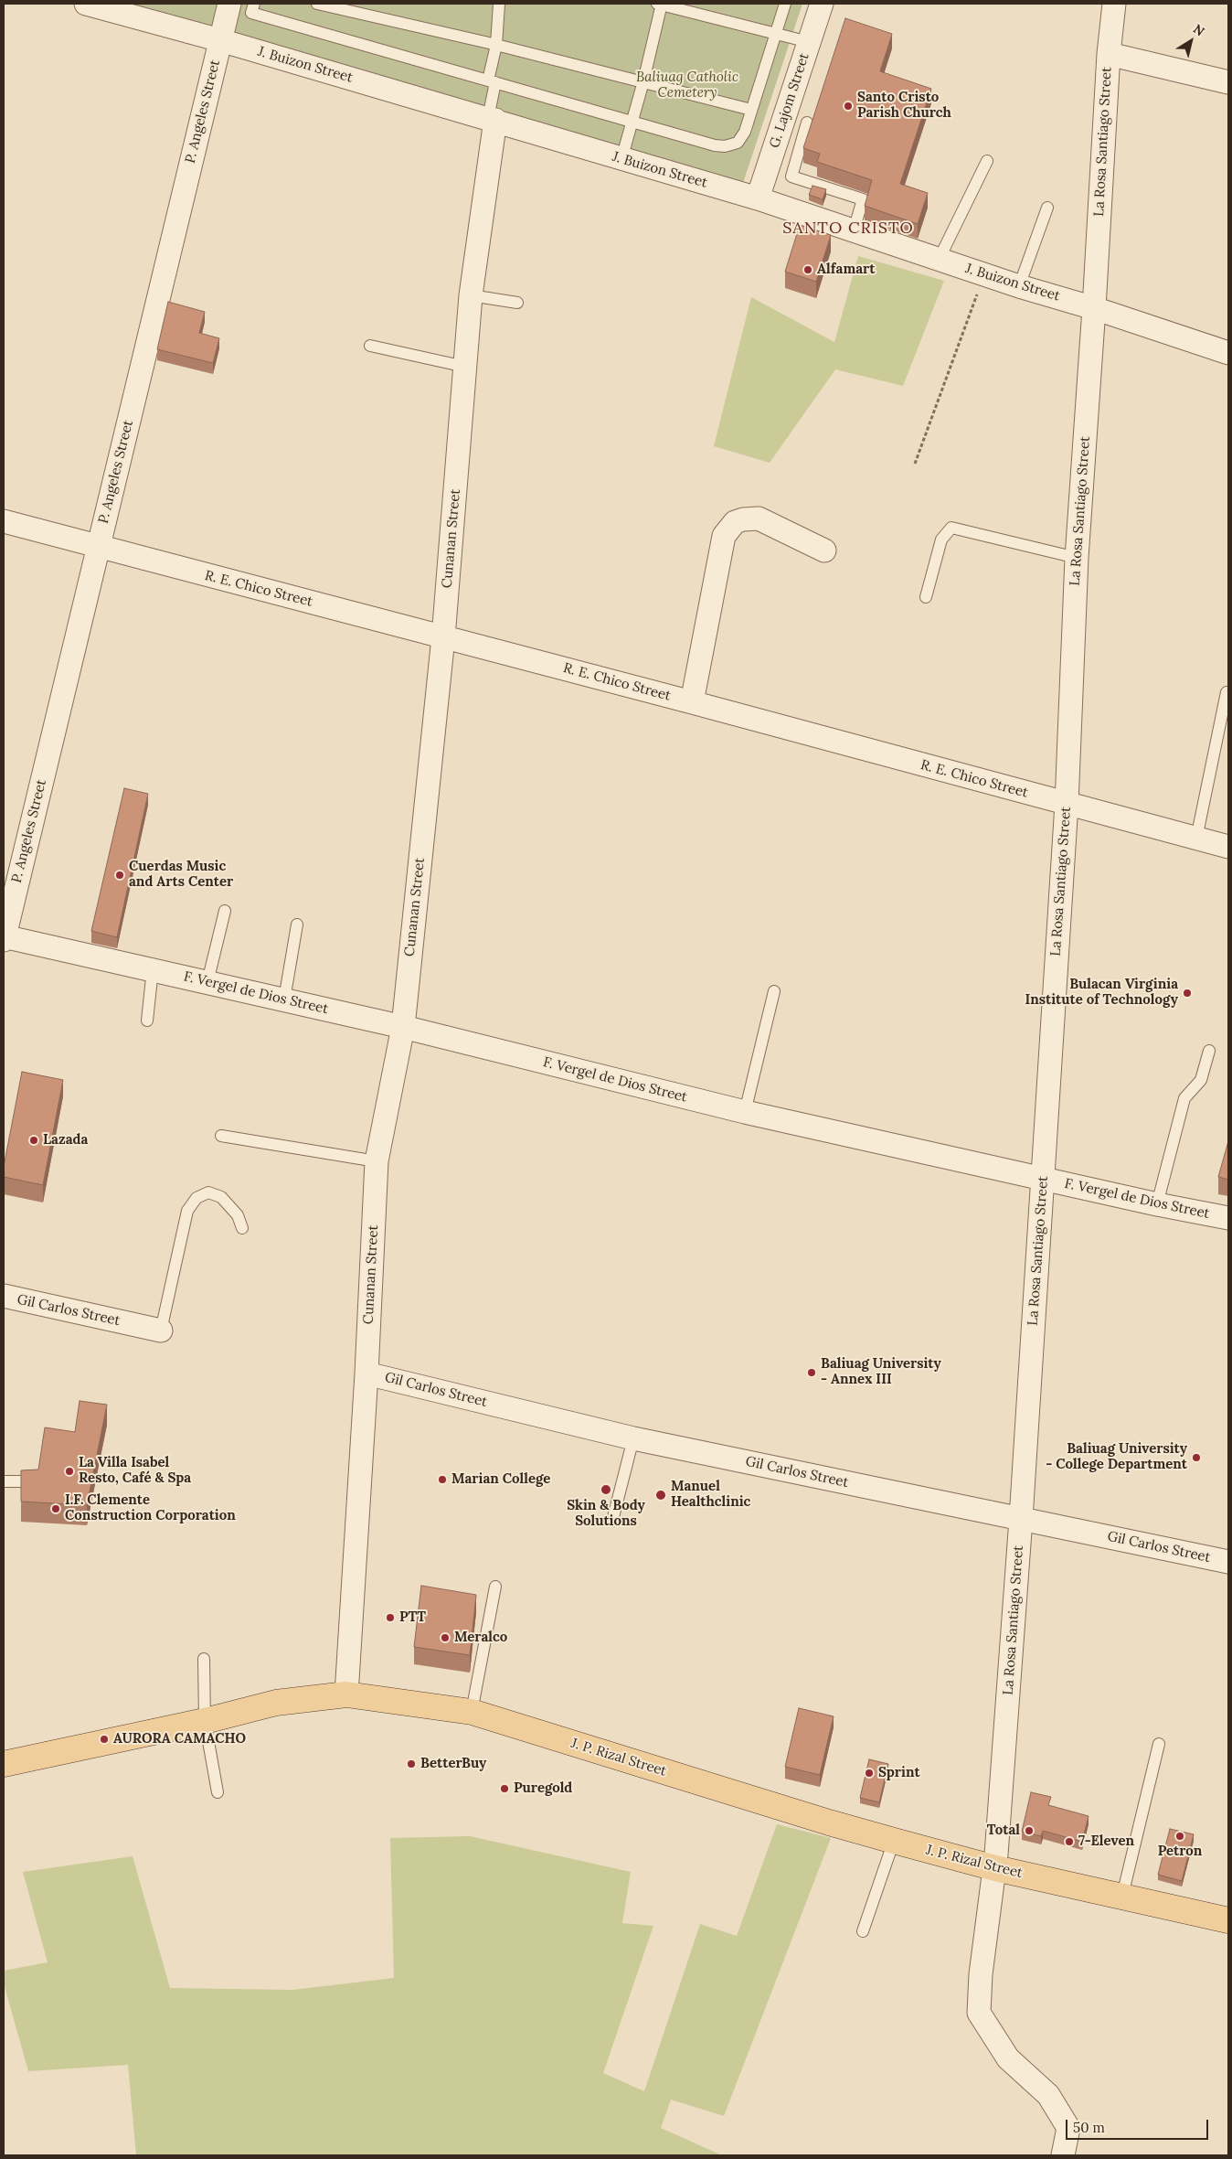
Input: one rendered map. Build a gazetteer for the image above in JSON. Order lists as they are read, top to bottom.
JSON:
{
  "streets": {
    "main road": ["J. P. Rizal Street"],
    "street": [
      "J. Buizon Street",
      "G. Lajom Street",
      "P. Angeles Street",
      "La Rosa Santiago Street",
      "Cunanan Street",
      "R. E. Chico Street",
      "F. Vergel de Dios Street",
      "Gil Carlos Street"
    ]
  },
  "crossings": [
    ["J. Buizon Street", "G. Lajom Street"],
    ["J. Buizon Street", "P. Angeles Street"],
    ["J. Buizon Street", "La Rosa Santiago Street"],
    ["J. Buizon Street", "Cunanan Street"],
    ["P. Angeles Street", "R. E. Chico Street"],
    ["P. Angeles Street", "F. Vergel de Dios Street"],
    ["La Rosa Santiago Street", "R. E. Chico Street"],
    ["La Rosa Santiago Street", "F. Vergel de Dios Street"],
    ["La Rosa Santiago Street", "Gil Carlos Street"],
    ["La Rosa Santiago Street", "J. P. Rizal Street"],
    ["Cunanan Street", "R. E. Chico Street"],
    ["Cunanan Street", "F. Vergel de Dios Street"],
    ["Cunanan Street", "Gil Carlos Street"],
    ["Cunanan Street", "J. P. Rizal Street"]
  ],
  "districts": ["SANTO CRISTO"],
  "parks": ["Baliuag Catholic Cemetery"],
  "places": [
    "Santo Cristo Parish Church",
    "Alfamart",
    "Cuerdas Music and Arts Center",
    "Bulacan Virginia Institute of Technology",
    "Lazada",
    "Baliuag University - Annex III",
    "Baliuag University - College Department",
    "La Villa Isabel Resto, Café & Spa",
    "Marian College",
    "Skin & Body Solutions",
    "Manuel Healthclinic",
    "I.F. Clemente Construction Corporation",
    "PTT",
    "Meralco",
    "AURORA CAMACHO",
    "BetterBuy",
    "Sprint",
    "Puregold",
    "Total",
    "Petron",
    "7-Eleven"
  ],
  "scale_bar": "50 m",
  "north": "top right"
}
